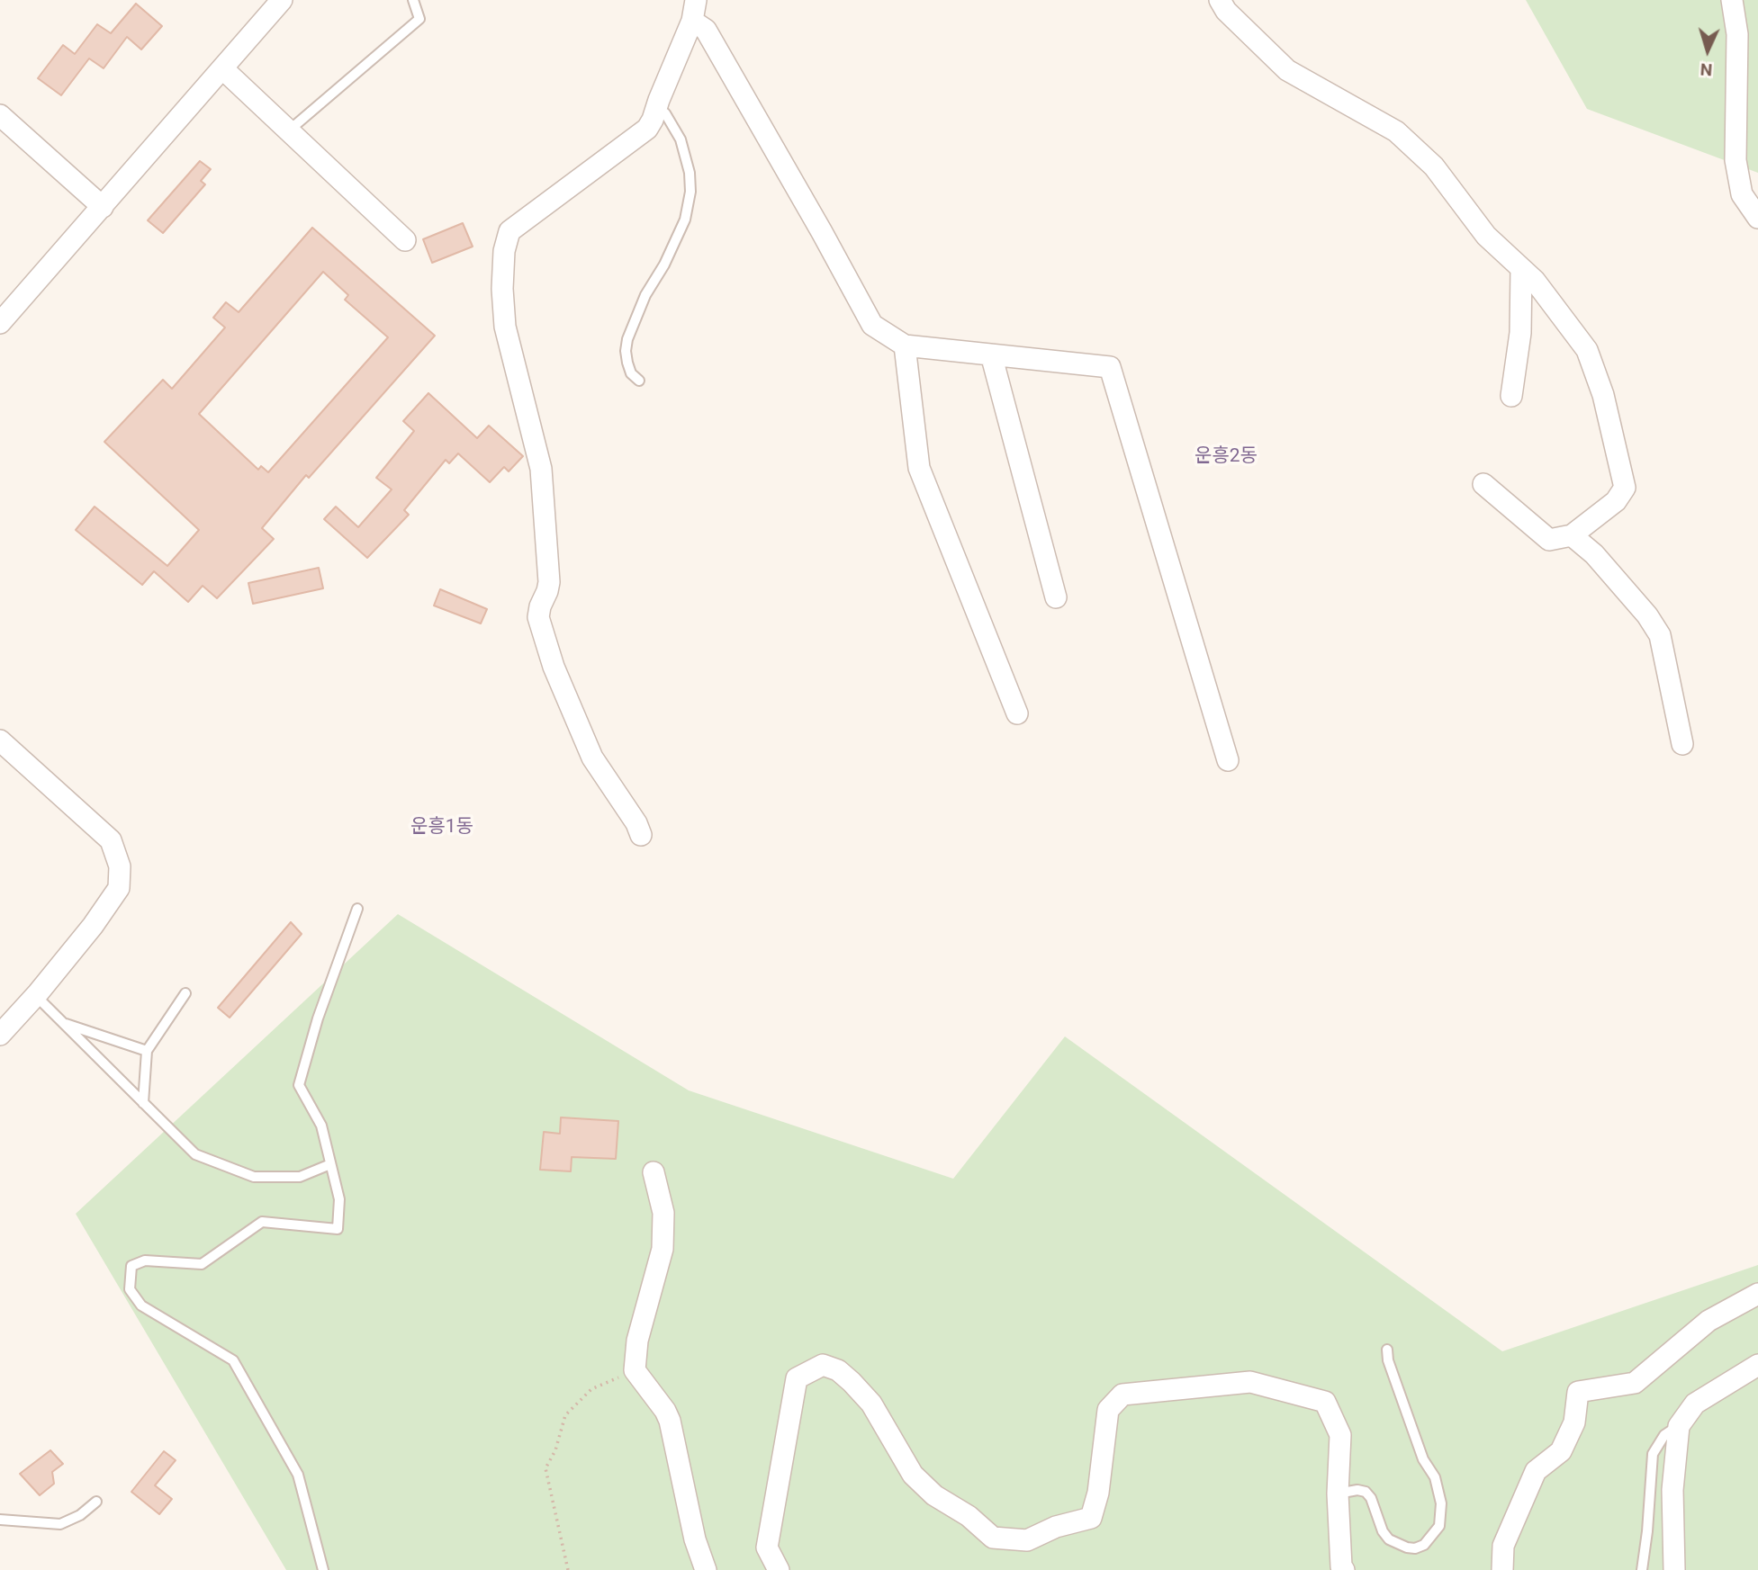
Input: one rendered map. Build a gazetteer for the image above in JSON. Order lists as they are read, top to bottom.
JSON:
{
  "districts": ["운흥2동", "운흥1동"],
  "north": "bottom"
}
